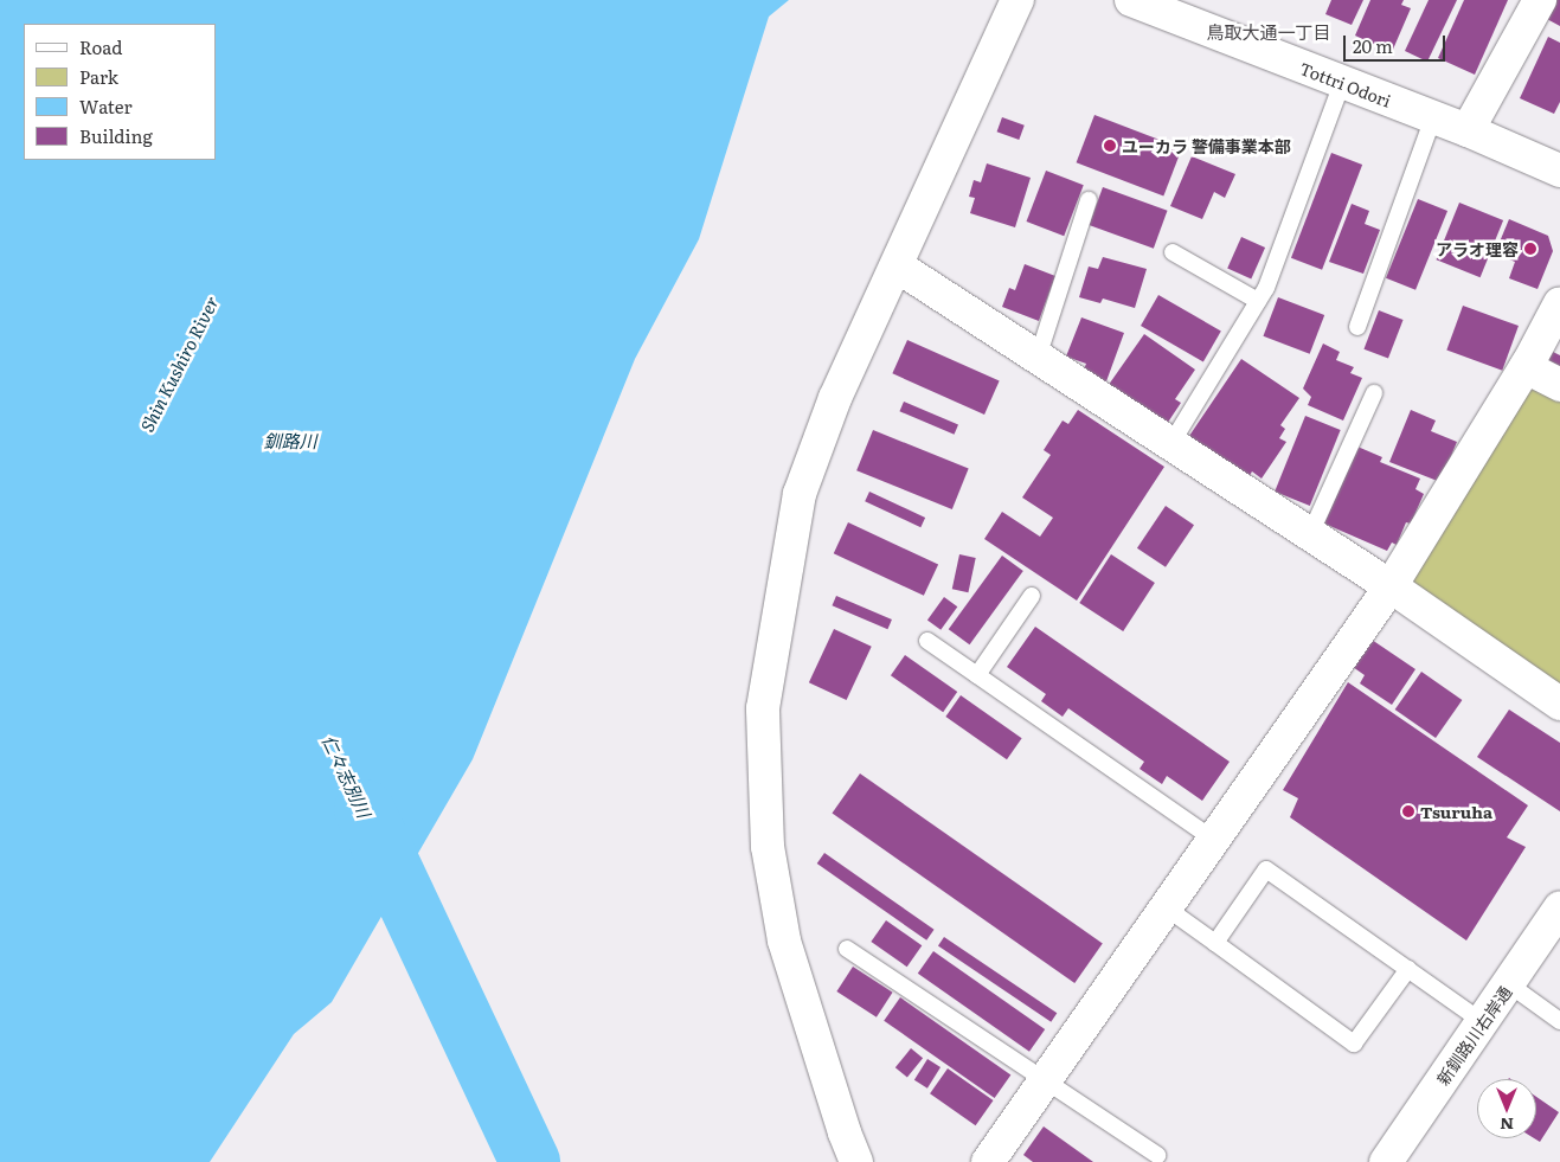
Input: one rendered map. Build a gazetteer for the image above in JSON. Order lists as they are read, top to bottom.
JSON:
{
  "streets": {
    "main road": ["Tottri Odori", "新釧路川右岸通"]
  },
  "districts": ["鳥取大通一丁目"],
  "water": ["Shin Kushiro River", "釧路川", "仁々志別川"],
  "places": ["ユーカラ 警備事業本部", "アラオ理容", "Tsuruha"],
  "legend": [
    "Road",
    "Park",
    "Water",
    "Building"
  ],
  "scale_bar": "20 m",
  "north": "bottom"
}
